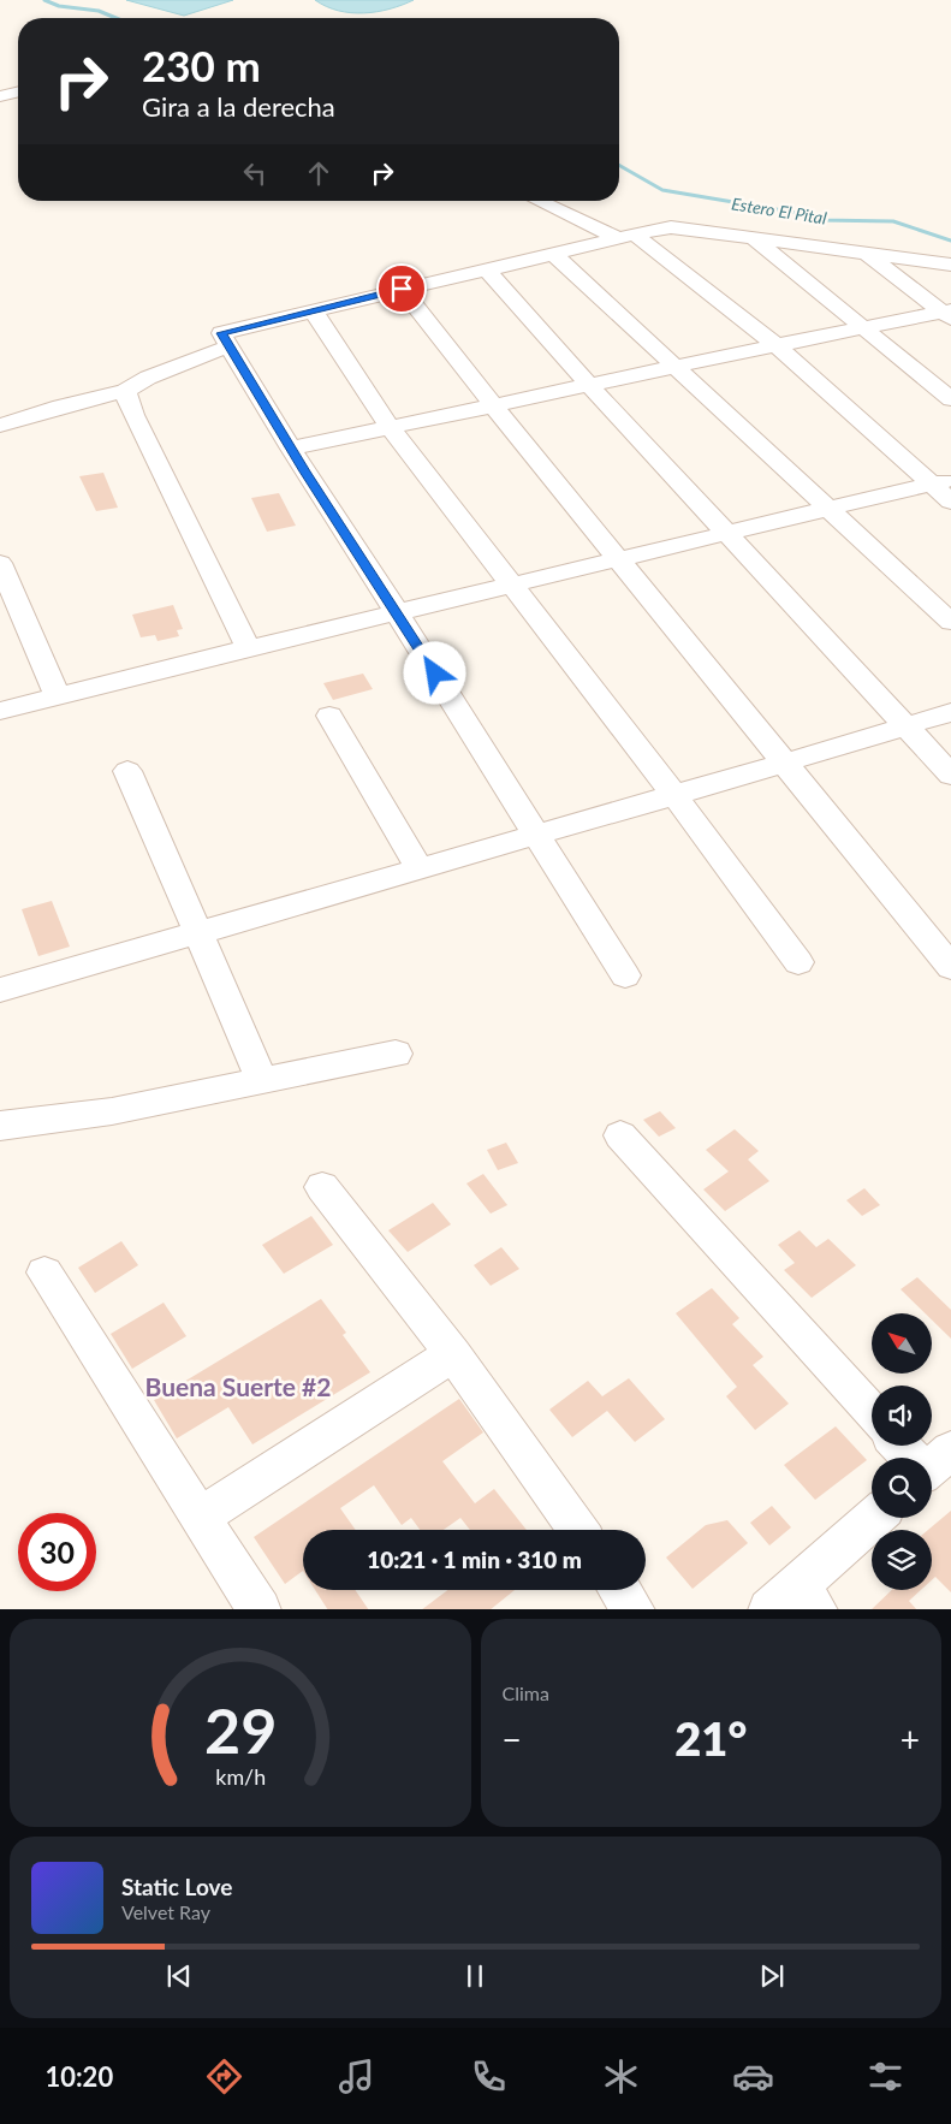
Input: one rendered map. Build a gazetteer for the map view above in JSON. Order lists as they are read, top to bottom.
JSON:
{
  "districts": ["Buena Suerte #2"],
  "water": ["Estero El Pital"],
  "north": "top left",
  "page": {
    "turn": ["230 m", "Gira a la derecha"],
    "limit": "30",
    "trip": "10:21 · 1 min · 310 m",
    "tile": "Clima",
    "heat": ["−", "21°", "+"],
    "song": ["Static Love", "Velvet Ray"],
    "tabs": "10:20",
    "gauge": ["29", "km/h"]
  }
}
